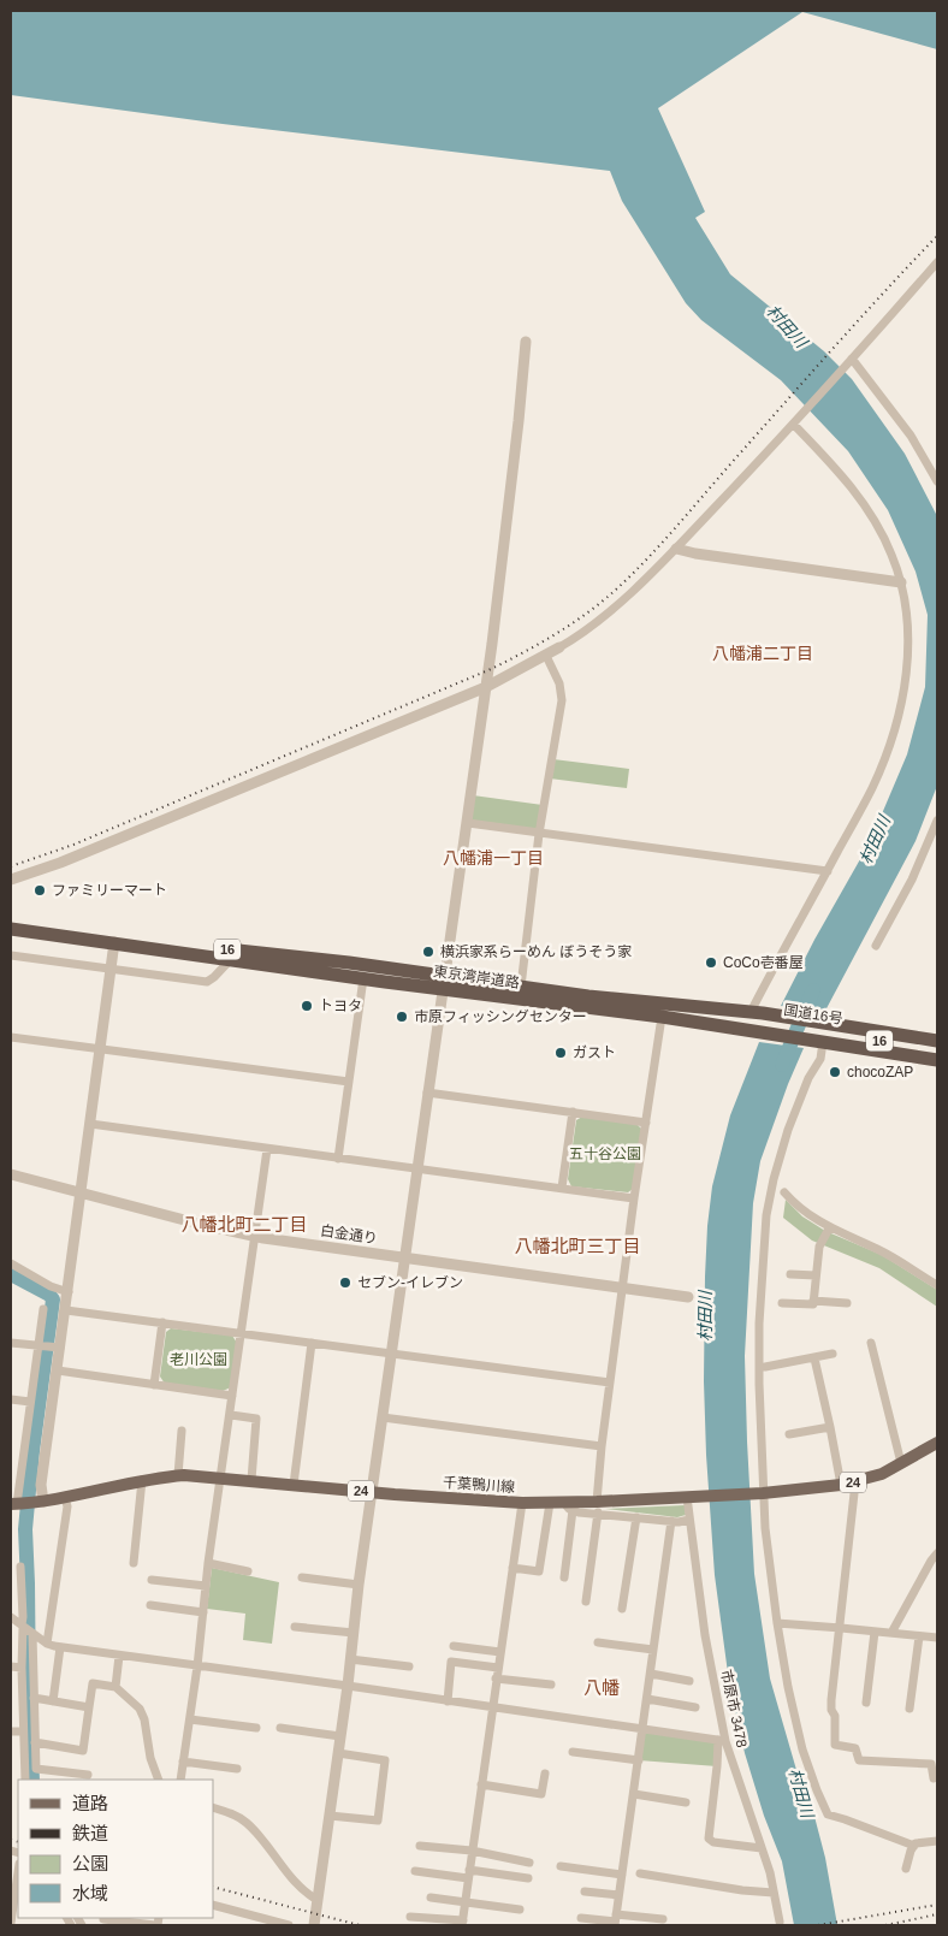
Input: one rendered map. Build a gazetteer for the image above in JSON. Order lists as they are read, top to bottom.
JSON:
{
  "streets": {
    "highway": ["16", "東京湾岸道路", "国道16号"],
    "main road": ["24", "千葉鴨川線"],
    "street": ["白金通り", "市原市 3478"]
  },
  "crossings": [
    ["東京湾岸道路", "国道16号"],
    ["千葉鴨川線", "市原市 3478"]
  ],
  "districts": [
    "八幡浦二丁目",
    "八幡浦一丁目",
    "八幡北町二丁目",
    "八幡北町三丁目",
    "八幡"
  ],
  "water": ["村田川"],
  "parks": ["五十谷公園", "老川公園"],
  "places": [
    "ファミリーマート",
    "横浜家系らーめん ぼうそう家",
    "CoCo壱番屋",
    "トヨタ",
    "市原フィッシングセンター",
    "ガスト",
    "chocoZAP",
    "セブン-イレブン"
  ],
  "legend": [
    "道路",
    "鉄道",
    "公園",
    "水域"
  ]
}
